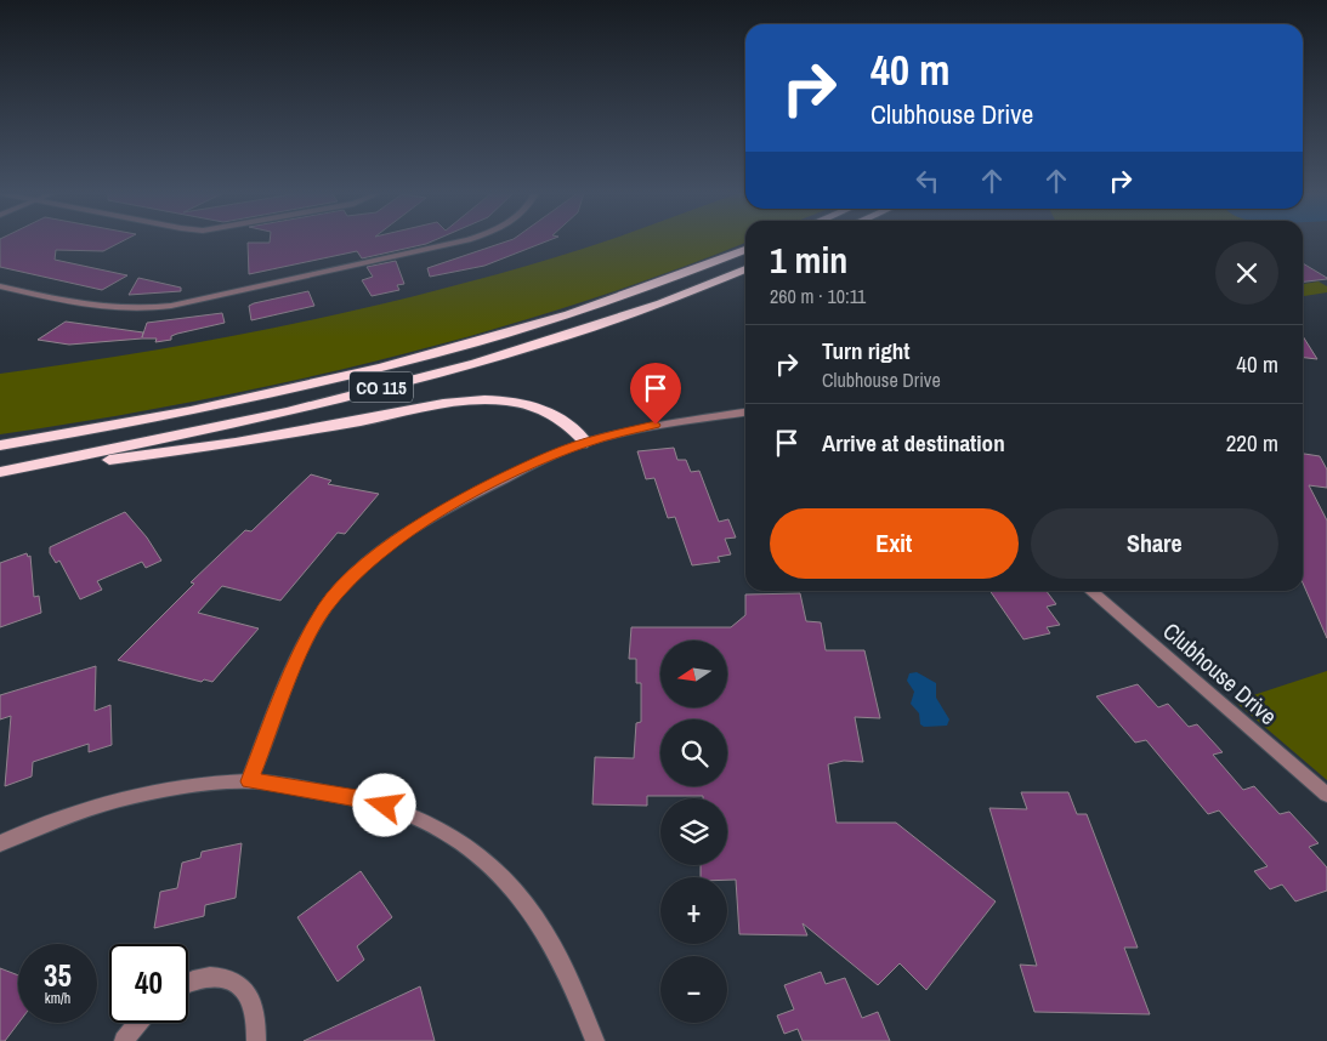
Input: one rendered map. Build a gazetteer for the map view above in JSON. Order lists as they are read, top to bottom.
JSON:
{
  "streets": {
    "highway": ["CO 115"],
    "street": ["Clubhouse Drive"]
  },
  "north": "left",
  "page": {
    "turn": ["40 m", "Clubhouse Drive"],
    "heading": ["1 min", "260 m · 10:11"],
    "list": [
      {
        "name": "Turn right",
        "note": "Clubhouse Drive",
        "value": "40 m"
      },
      {
        "name": "Arrive at destination",
        "value": "220 m"
      }
    ],
    "buttons": ["Exit", "Share"],
    "map_buttons": ["+", "−"],
    "speed": "35 km/h",
    "limit": "40"
  }
}
